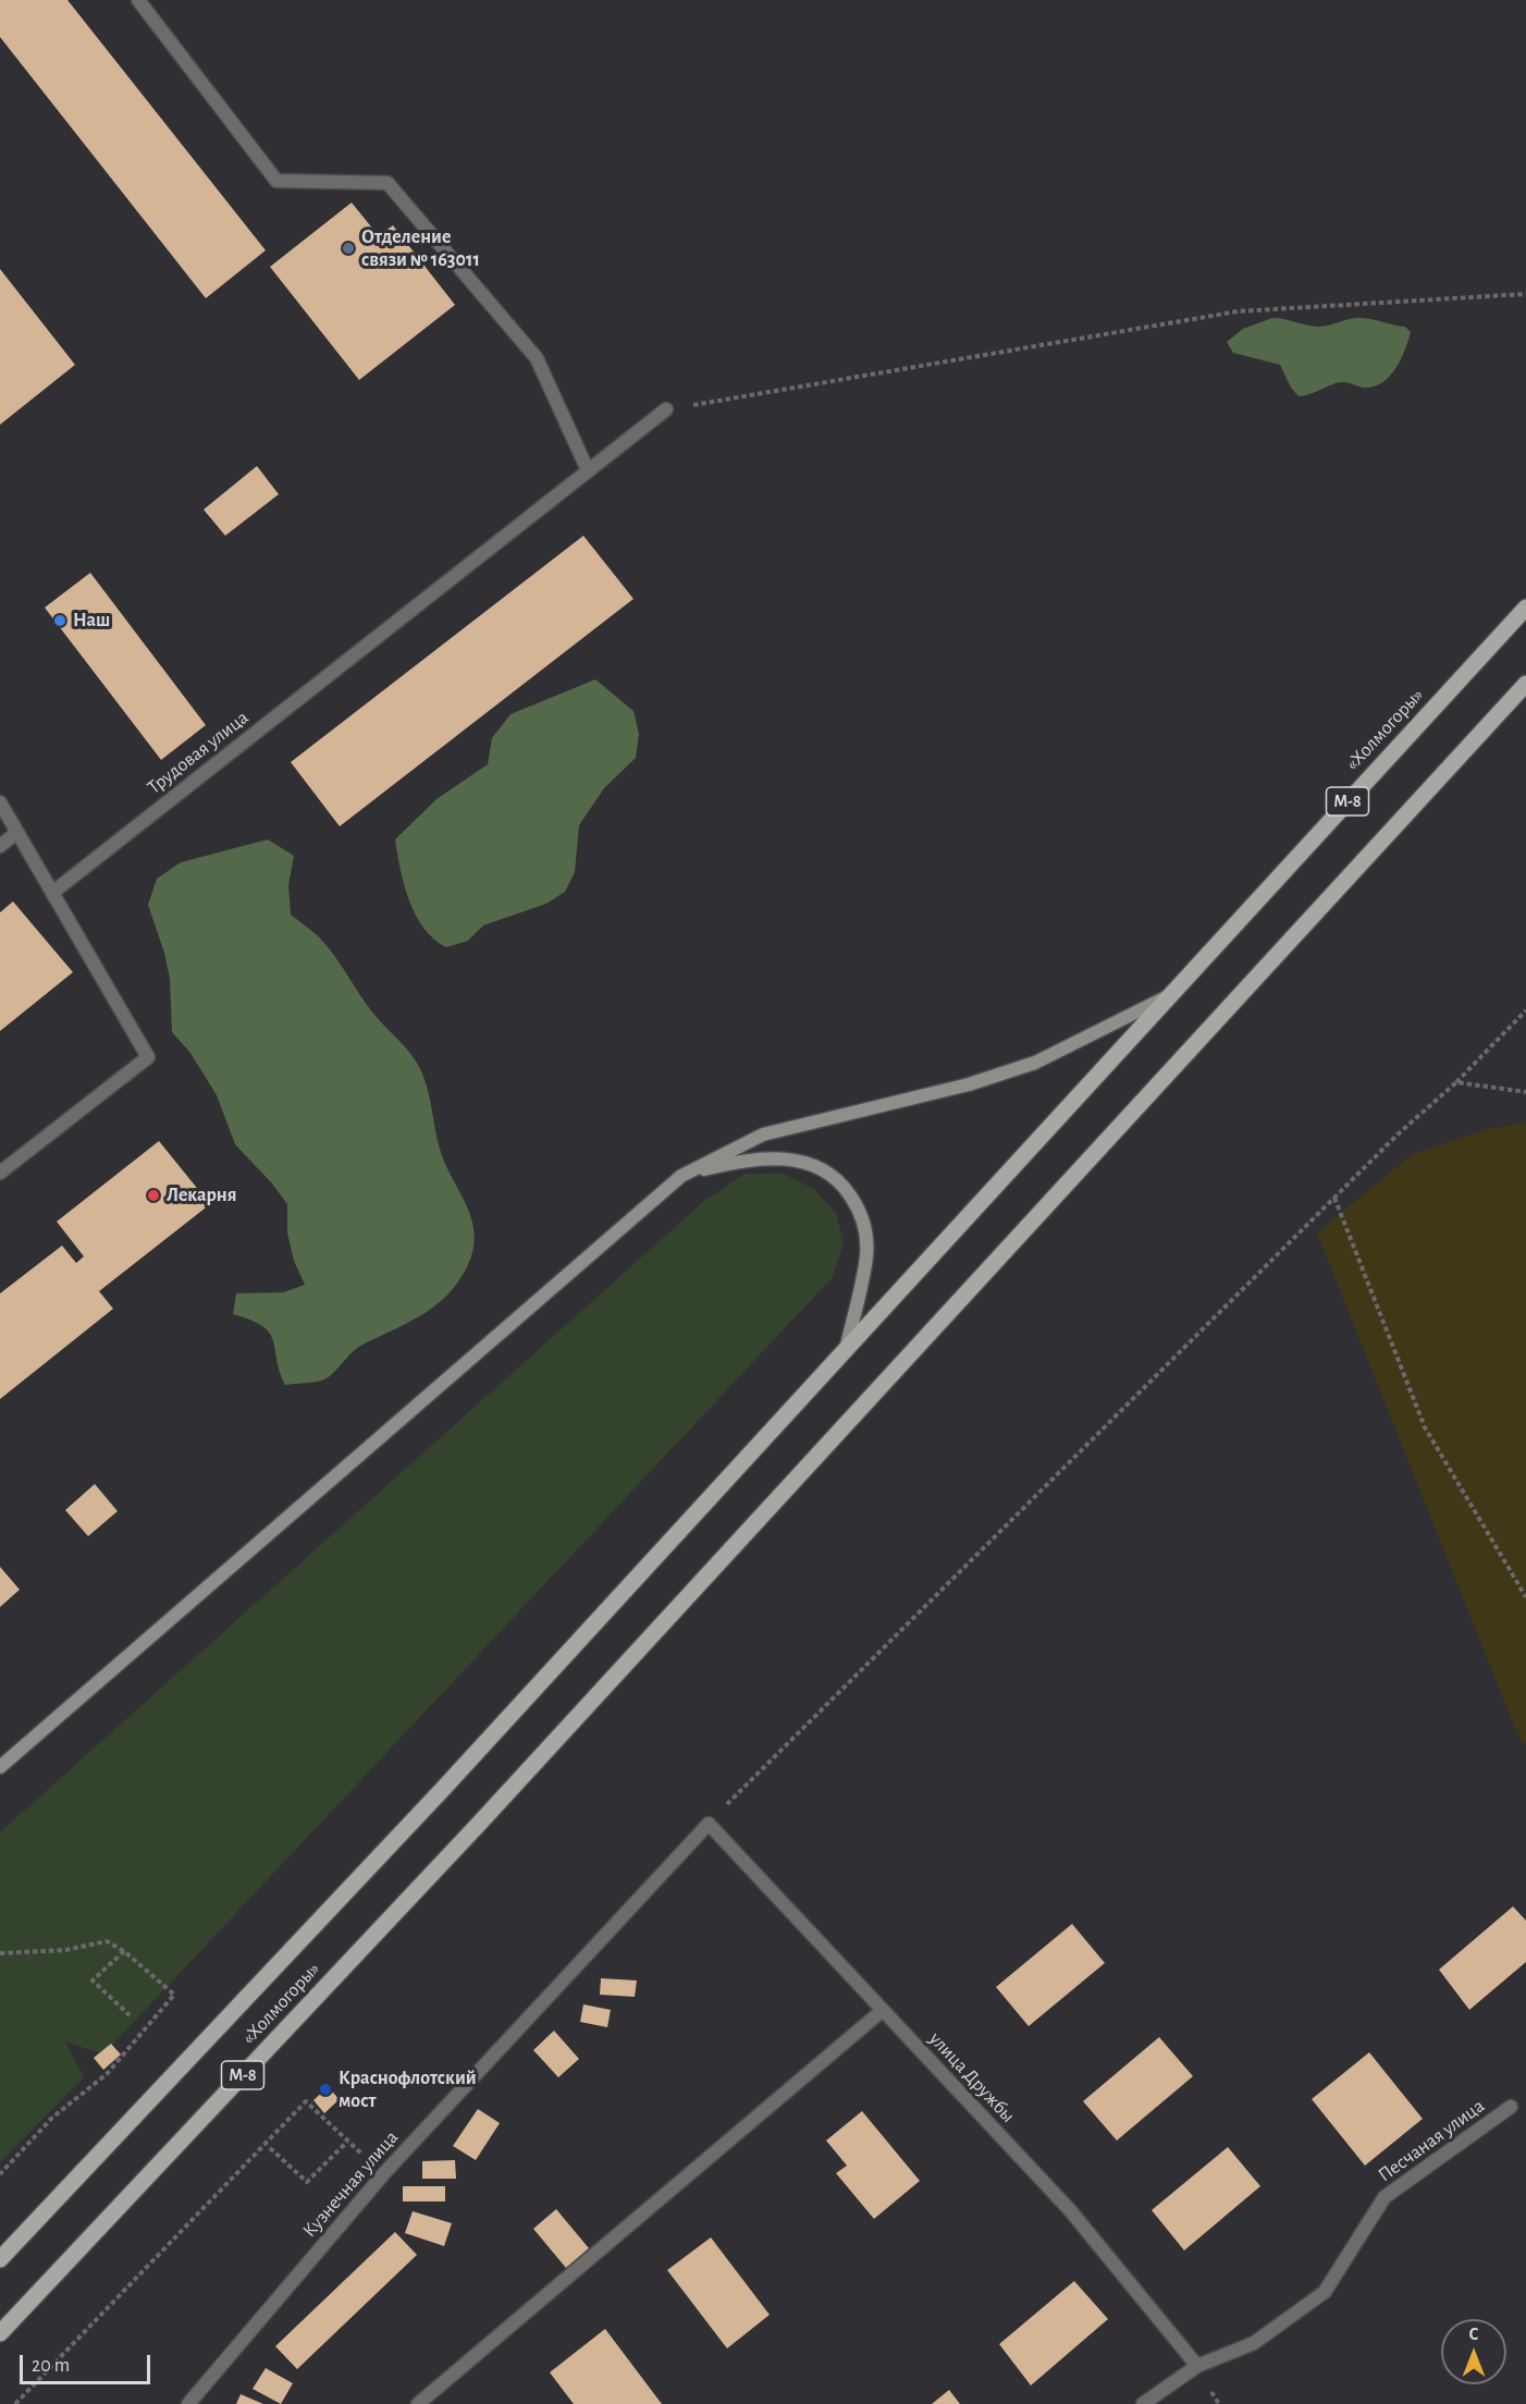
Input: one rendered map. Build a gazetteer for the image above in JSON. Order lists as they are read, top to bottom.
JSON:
{
  "streets": {
    "main road": ["«Холмогоры»", "М-8"],
    "street": [
      "Трудовая улица",
      "улица Дружбы",
      "Песчаная улица",
      "Кузнечная улица"
    ]
  },
  "crossings": [
    ["улица Дружбы", "Песчаная улица"],
    ["улица Дружбы", "Кузнечная улица"]
  ],
  "places": [
    "Отделение связи № 163011",
    "Наш",
    "Лекарня",
    "Краснофлотский мост"
  ],
  "scale_bar": "20 m",
  "north": "top"
}
